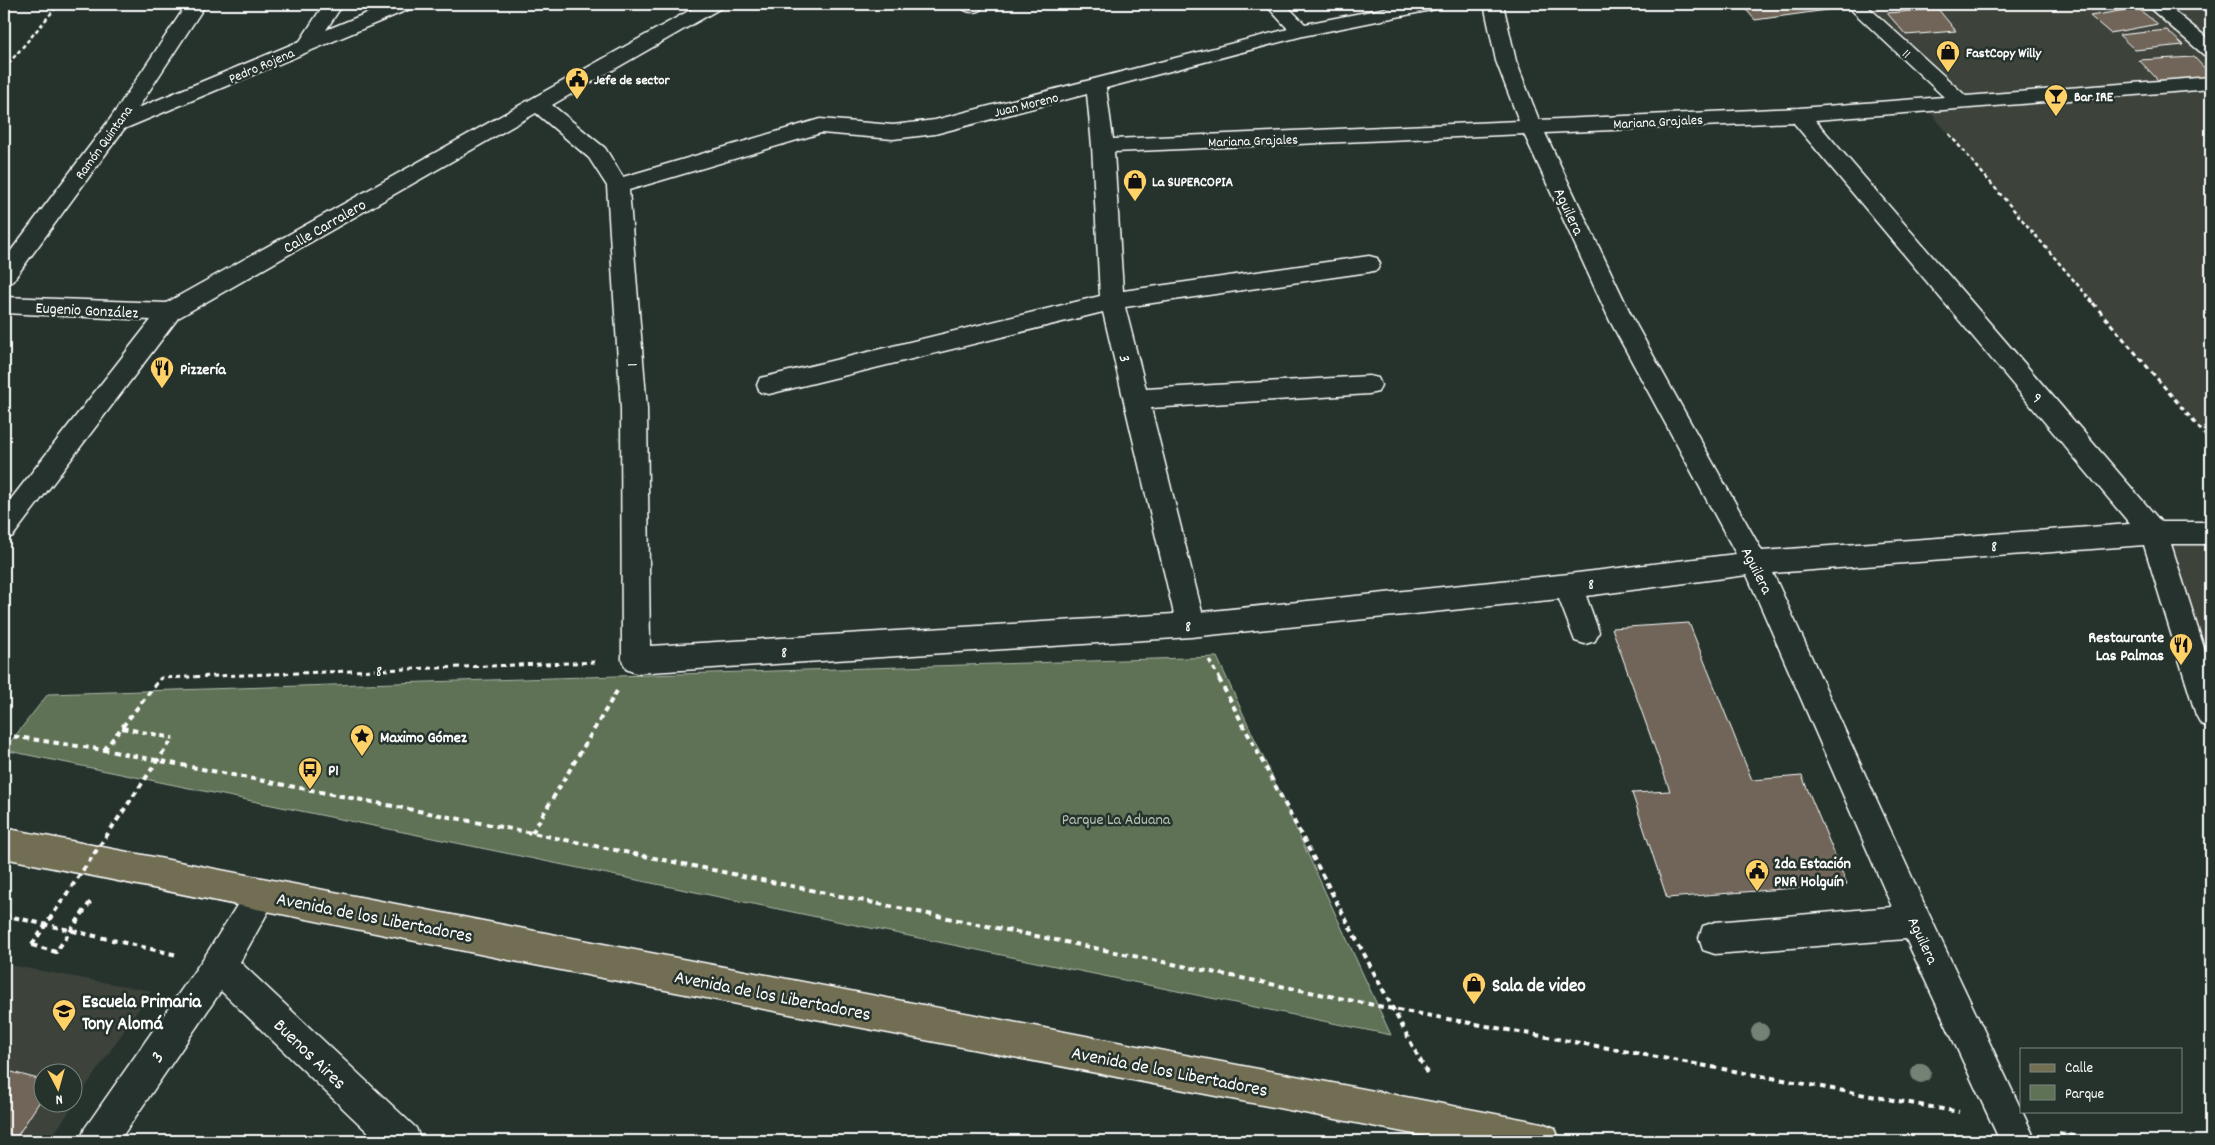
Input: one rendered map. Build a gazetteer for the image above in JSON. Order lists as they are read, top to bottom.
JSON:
{
  "streets": {
    "main road": ["Avenida de los Libertadores"],
    "street": [
      "11",
      "Pedro Rojena",
      "Juan Moreno",
      "Mariana Grajales",
      "Ramón Quintana",
      "Aguilera",
      "Calle Carralero",
      "Eugenio González",
      "3",
      "1",
      "9",
      "8",
      "Buenos Aires"
    ]
  },
  "crossings": [
    ["11", "Mariana Grajales"],
    ["Pedro Rojena", "Ramón Quintana"],
    ["Juan Moreno", "3"],
    ["Juan Moreno", "1"],
    ["Mariana Grajales", "Aguilera"],
    ["Mariana Grajales", "3"],
    ["Mariana Grajales", "9"],
    ["Aguilera", "8"],
    ["Calle Carralero", "Eugenio González"],
    ["Calle Carralero", "1"],
    ["3", "8"],
    ["3", "Avenida de los Libertadores"],
    ["3", "Buenos Aires"],
    ["1", "8"],
    ["9", "8"]
  ],
  "parks": ["Parque La Aduana"],
  "places": {
    "shop": ["FastCopy Willy", "La SUPERCOPIA", "Sala de video"],
    "public building": ["Jefe de sector", "2da Estación PNR Holguín"],
    "bar": ["Bar IRE"],
    "restaurant": ["Pizzería", "Restaurante Las Palmas"],
    "place": ["Maximo Gómez"],
    "bus stop": ["P1"],
    "school or university": ["Escuela Primaria Tony Alomá"]
  },
  "legend": ["Calle", "Parque"],
  "north": "bottom"
}
